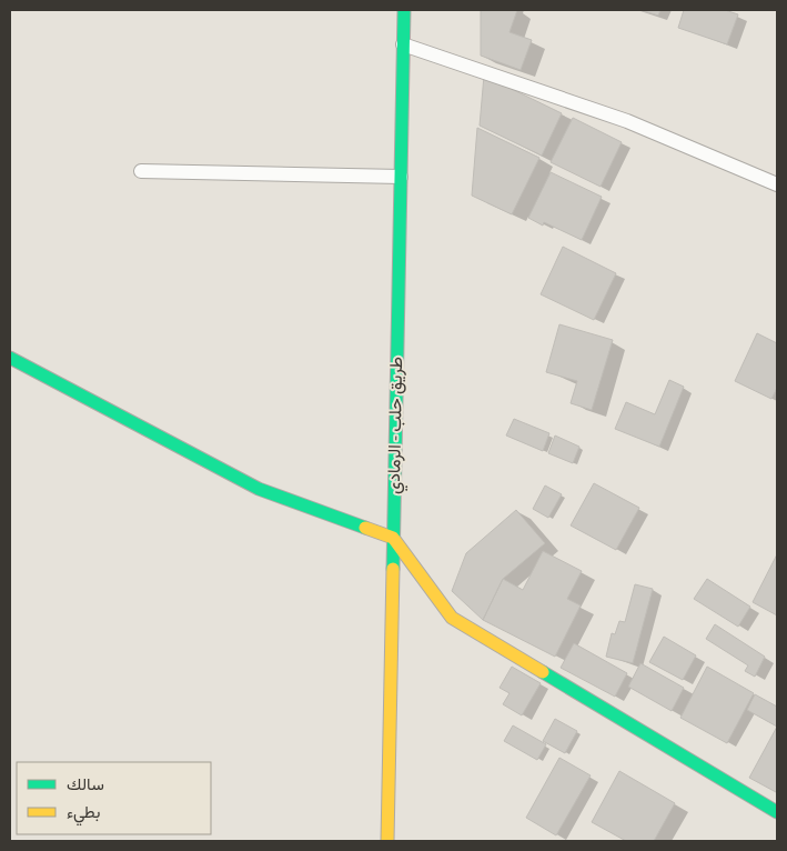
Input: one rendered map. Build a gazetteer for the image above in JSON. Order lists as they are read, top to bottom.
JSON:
{
  "streets": {
    "main road": ["طريق حلب - الرمادي"]
  },
  "legend": ["سالك", "بطيء"]
}
